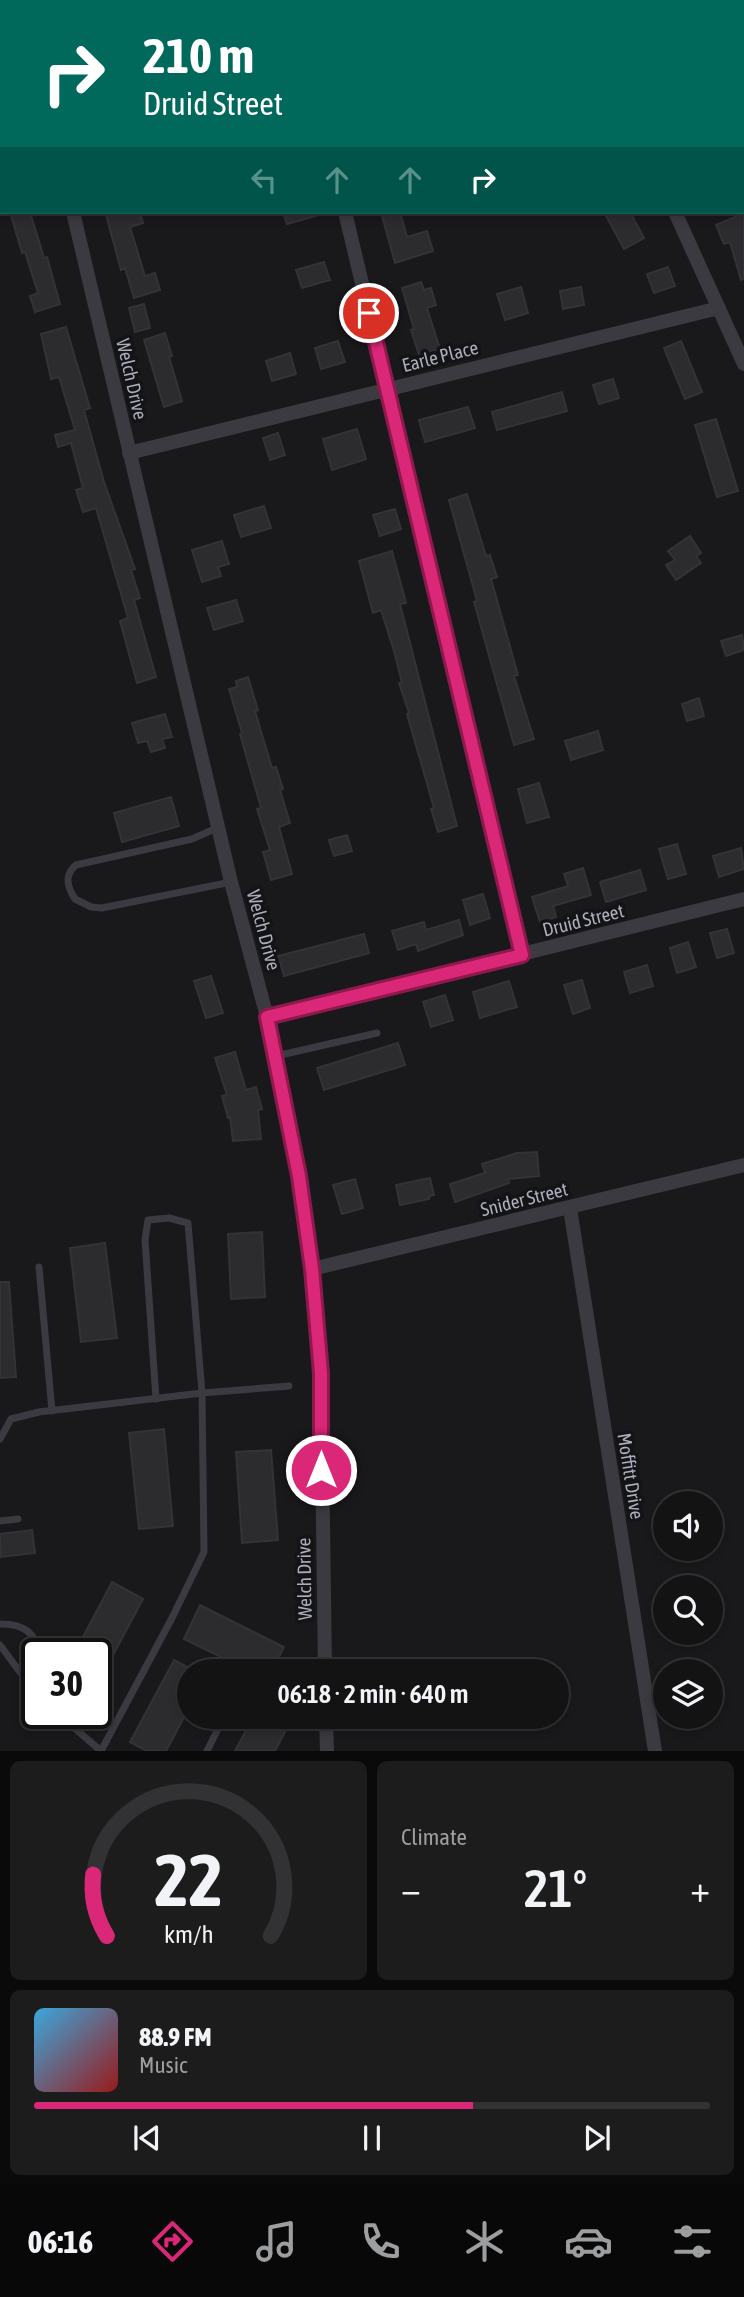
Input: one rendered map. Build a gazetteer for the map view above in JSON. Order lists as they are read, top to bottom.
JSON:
{
  "streets": {
    "street": [
      "Earle Place",
      "Welch Drive",
      "Druid Street",
      "Snider Street",
      "Moffitt Drive"
    ]
  },
  "crossings": [
    ["Earle Place", "Welch Drive"],
    ["Welch Drive", "Druid Street"],
    ["Welch Drive", "Snider Street"],
    ["Snider Street", "Moffitt Drive"]
  ],
  "page": {
    "turn": ["210 m", "Druid Street"],
    "limit": "30",
    "trip": "06:18 · 2 min · 640 m",
    "tile": "Climate",
    "heat": ["−", "21°", "+"],
    "song": ["88.9 FM", "Music"],
    "tabs": "06:16",
    "gauge": ["22", "km/h"]
  }
}
